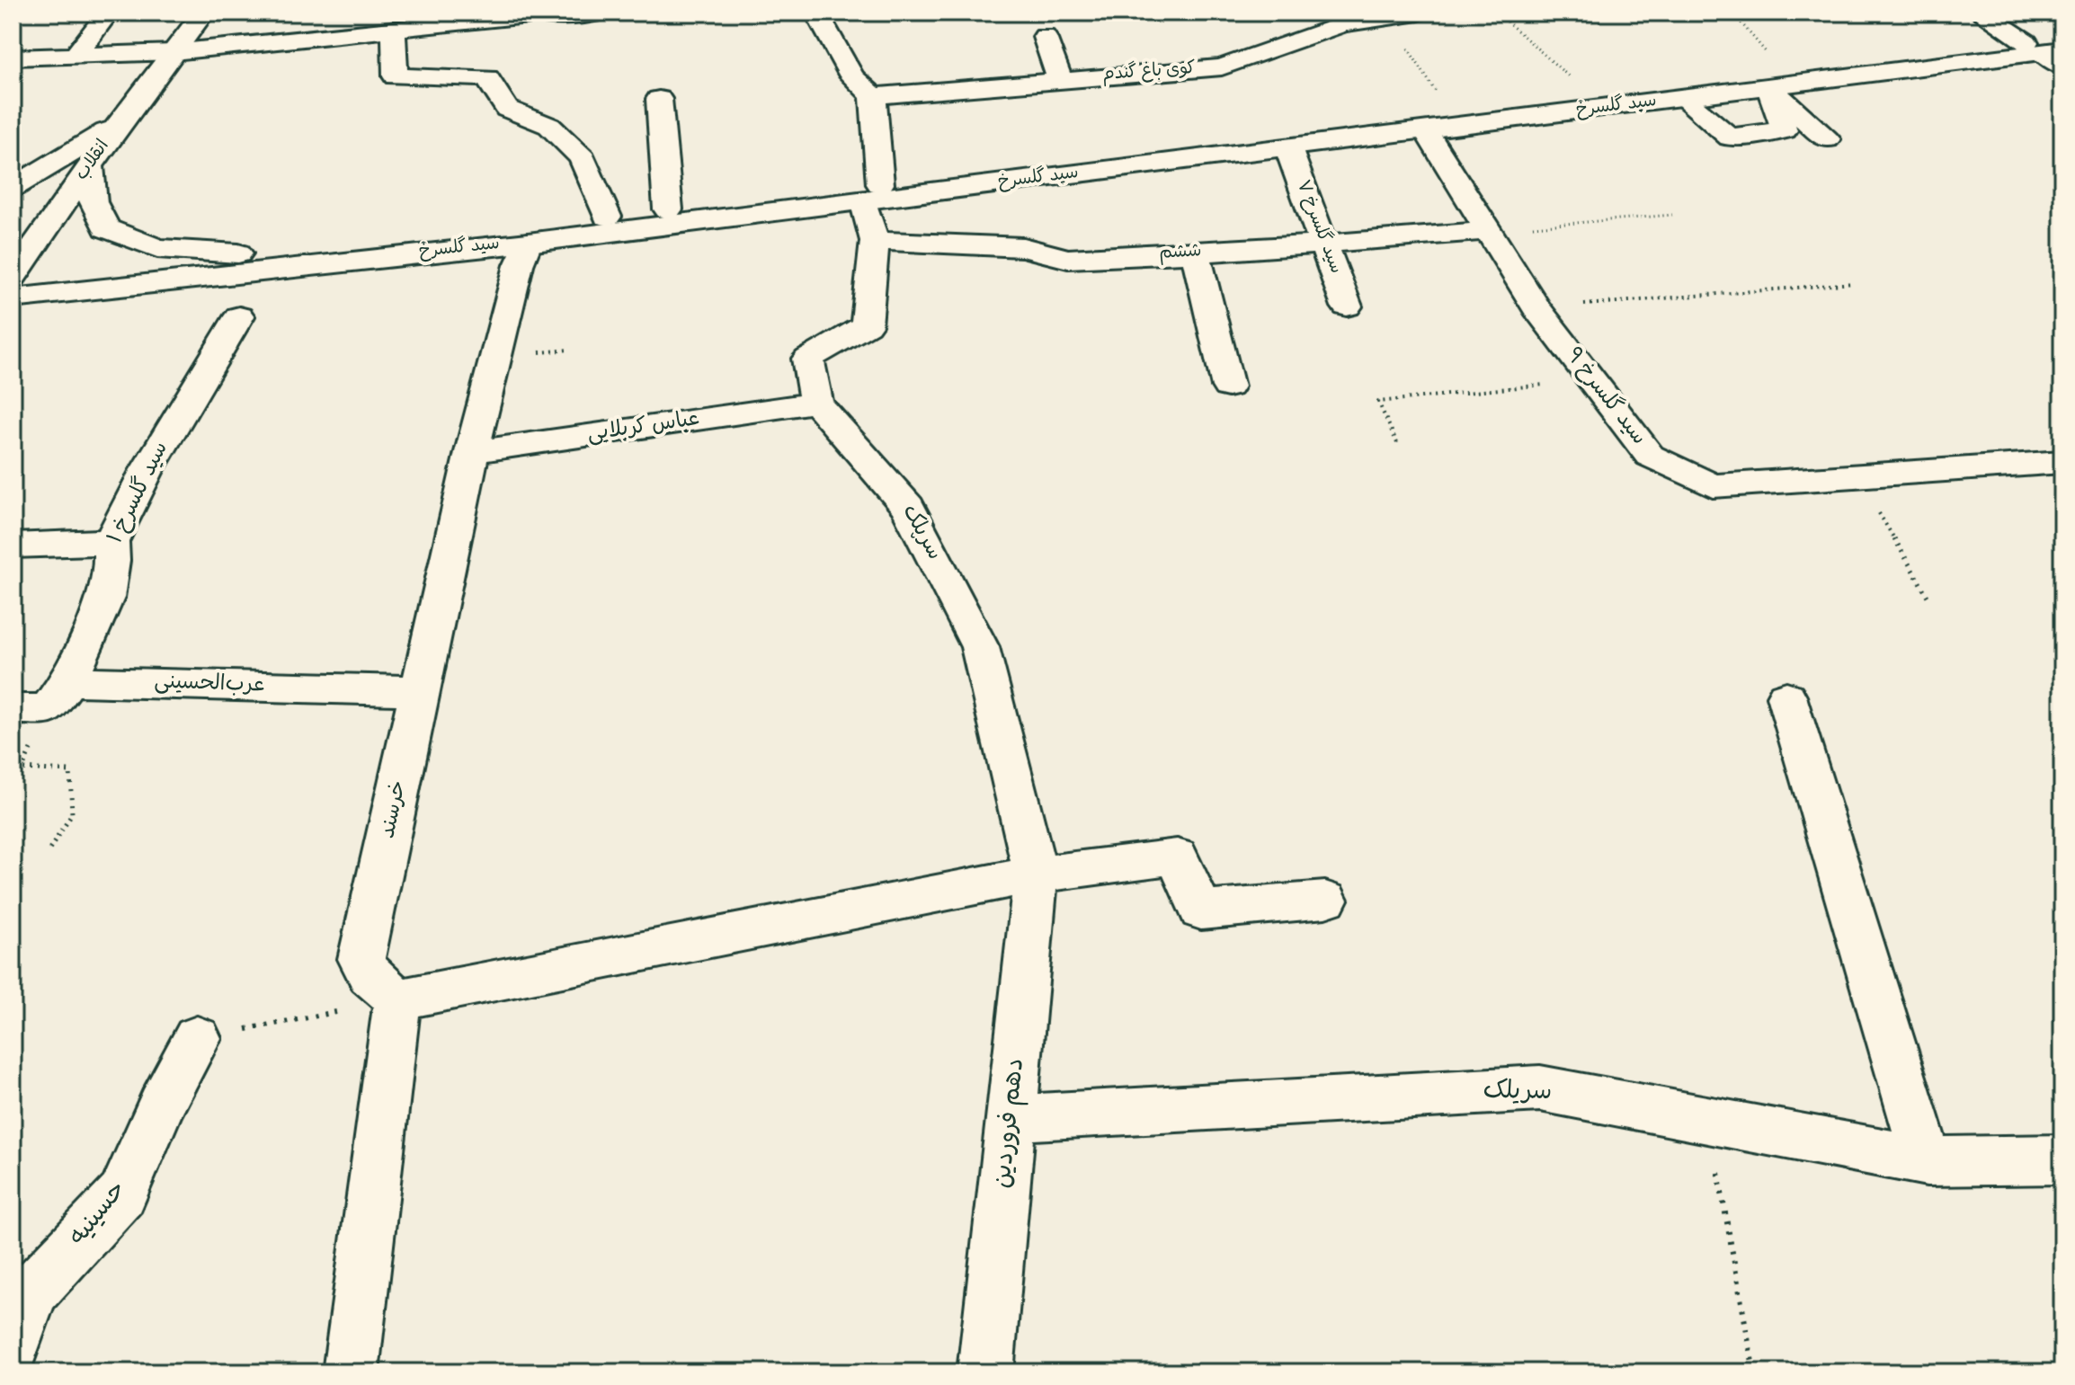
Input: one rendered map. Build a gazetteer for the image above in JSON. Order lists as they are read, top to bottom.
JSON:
{
  "streets": {
    "street": [
      "کوی باغ گندم",
      "سید گلسرخ",
      "انقلاب",
      "سید گلسرخ ۷",
      "ششم",
      "سید گلسرخ ۹",
      "عباس کربلایی",
      "سید گلسرخ ۱",
      "سرپلک",
      "عرب‌الحسینی",
      "خرسند",
      "سریلک",
      "دهم فروردین",
      "حسینیه"
    ]
  },
  "crossings": [
    ["سید گلسرخ", "انقلاب"],
    ["سید گلسرخ", "سید گلسرخ ۷"],
    ["سید گلسرخ", "سید گلسرخ ۹"],
    ["سید گلسرخ", "خرسند"],
    ["سید گلسرخ ۷", "ششم"],
    ["ششم", "سید گلسرخ ۹"],
    ["عباس کربلایی", "سرپلک"],
    ["عباس کربلایی", "خرسند"],
    ["سید گلسرخ ۱", "عرب‌الحسینی"],
    ["سرپلک", "دهم فروردین"],
    ["عرب‌الحسینی", "خرسند"],
    ["سریلک", "دهم فروردین"]
  ]
}
